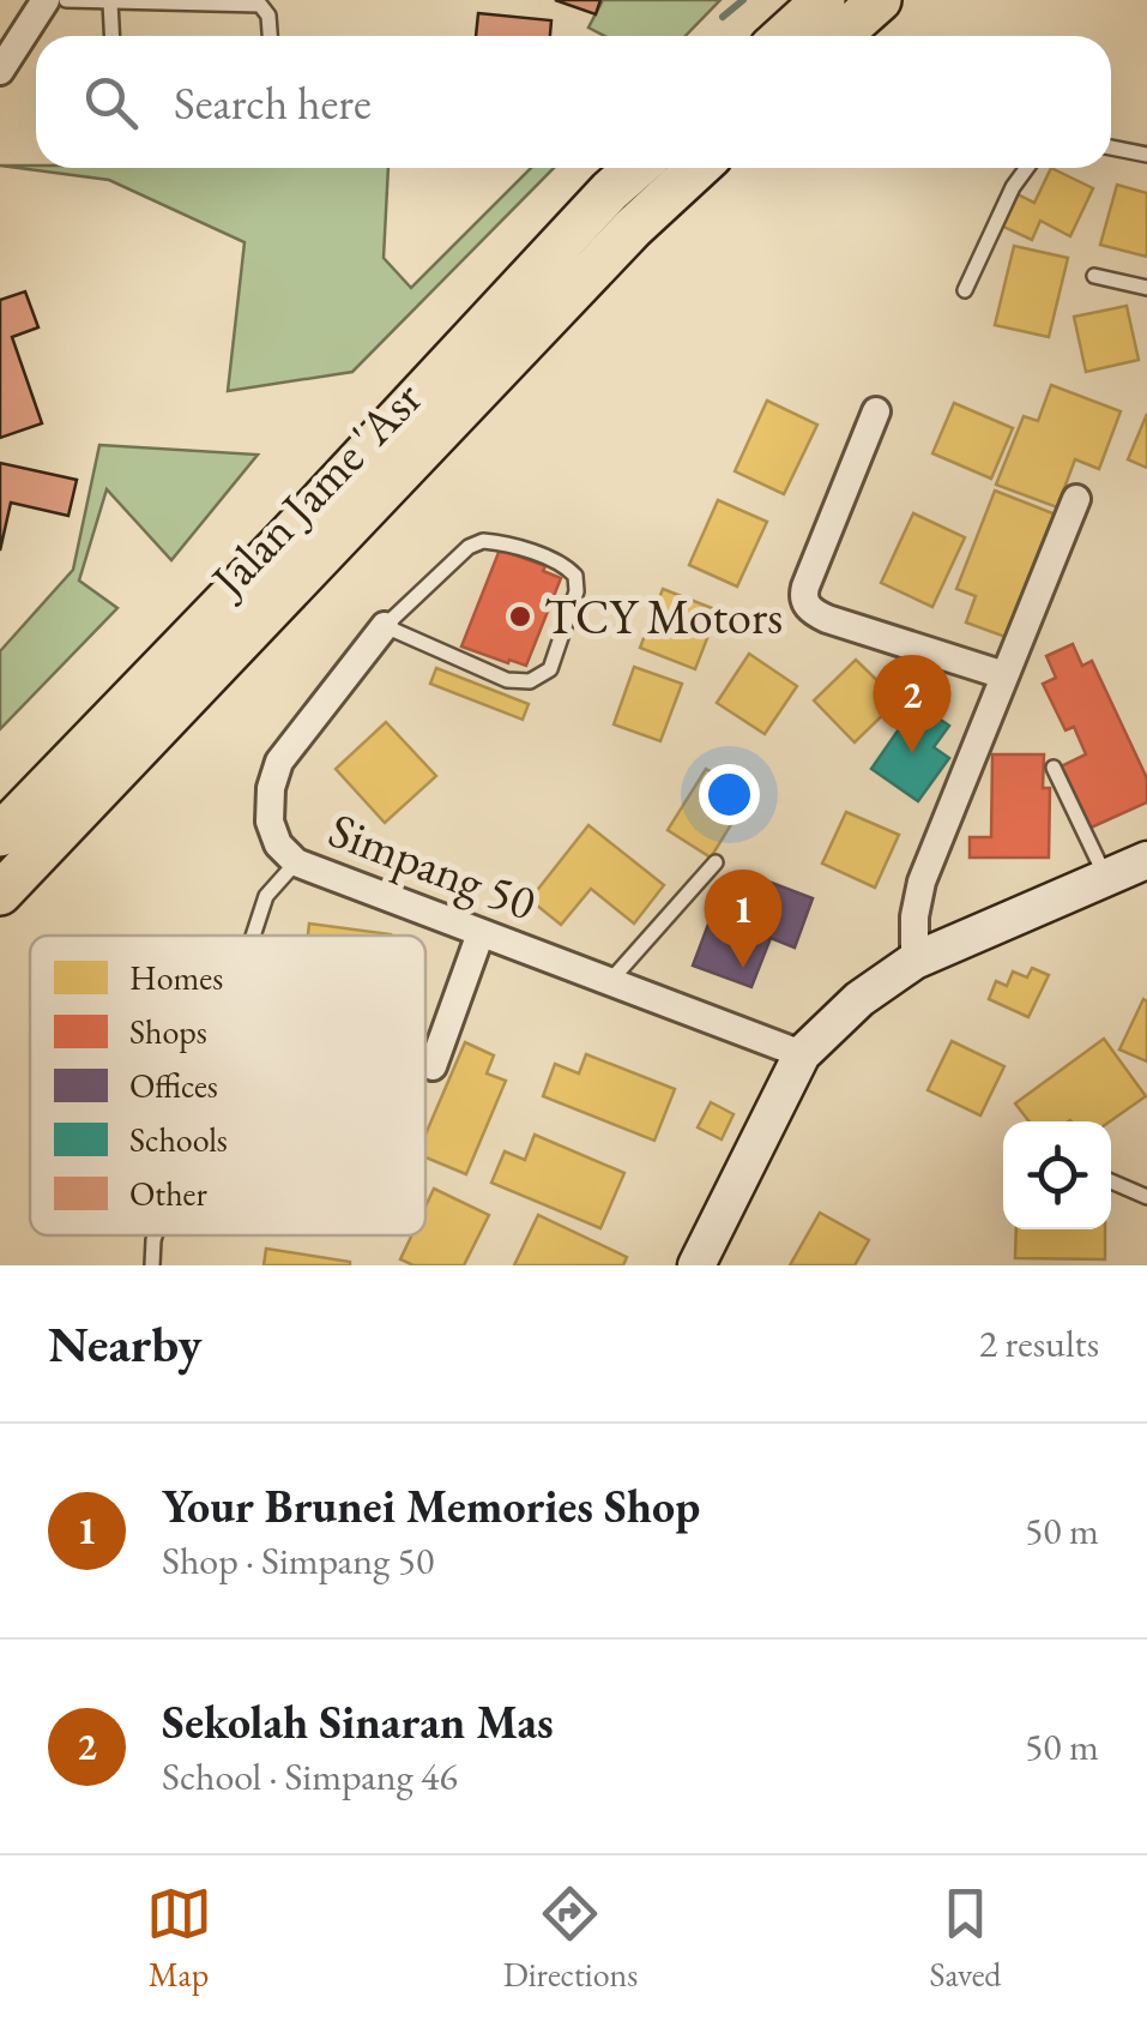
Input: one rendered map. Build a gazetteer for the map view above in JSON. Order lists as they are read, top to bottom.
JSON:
{
  "streets": {
    "main road": ["Jalan Jame 'Asr"],
    "street": ["Simpang 50"]
  },
  "places": ["TCY Motors"],
  "legend": [
    "Homes",
    "Shops",
    "Offices",
    "Schools",
    "Other"
  ],
  "page": {
    "search": "Search here",
    "pins": ["2", "1"],
    "heading": ["Nearby", "2 results"],
    "list": [
      {
        "mark": "1",
        "name": "Your Brunei Memories Shop",
        "note": "Shop · Simpang 50",
        "value": "50 m"
      },
      {
        "mark": "2",
        "name": "Sekolah Sinaran Mas",
        "note": "School · Simpang 46",
        "value": "50 m"
      }
    ],
    "nav": ["Map", "Directions", "Saved"]
  }
}
